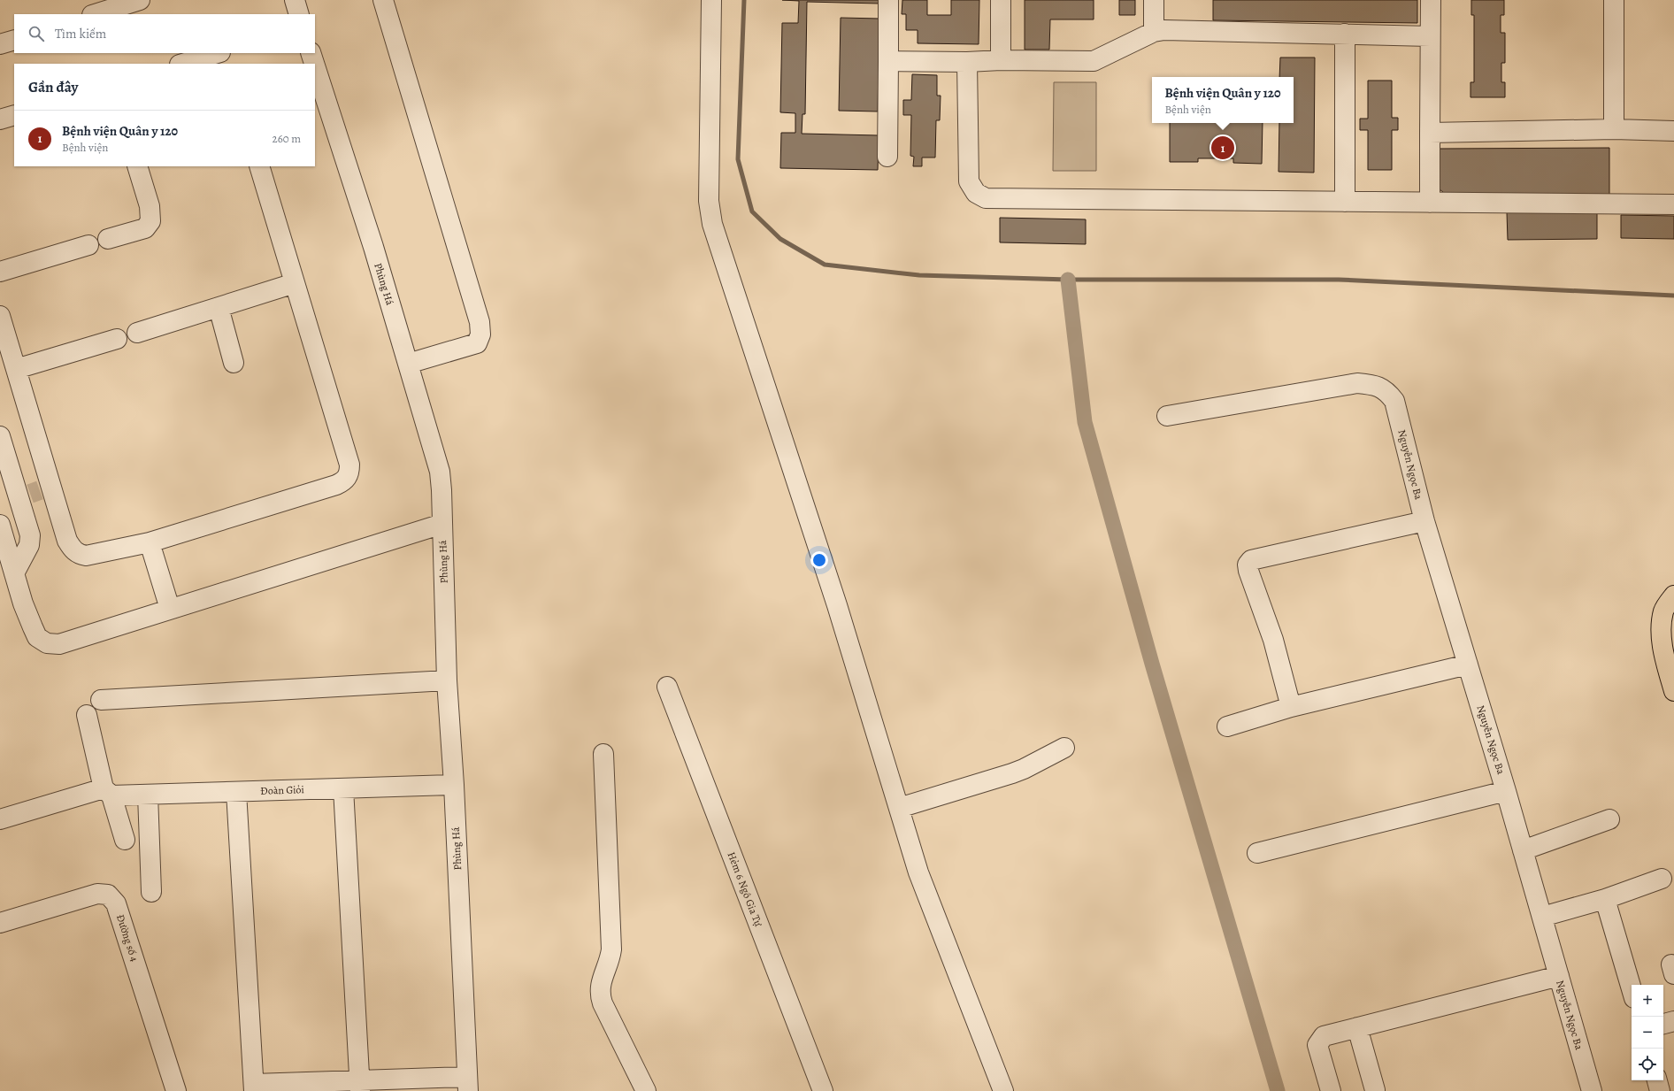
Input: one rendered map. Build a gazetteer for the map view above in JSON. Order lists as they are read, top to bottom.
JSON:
{
  "streets": {
    "street": [
      "Phùng Há",
      "Nguyễn Ngọc Ba",
      "Đoàn Giỏi",
      "Hẻm 6 Ngô Gia Tự",
      "Đường số 4"
    ]
  },
  "crossings": [
    ["Phùng Há", "Đoàn Giỏi"]
  ],
  "page": {
    "search": "Tìm kiếm",
    "heading": "Gần đây",
    "popup": ["Bệnh viện Quân y 120", "Bệnh viện"],
    "list": [
      {
        "mark": "1",
        "name": "Bệnh viện Quân y 120",
        "note": "Bệnh viện",
        "value": "260 m"
      }
    ],
    "pins": "1",
    "map_buttons": ["+", "−"]
  }
}
